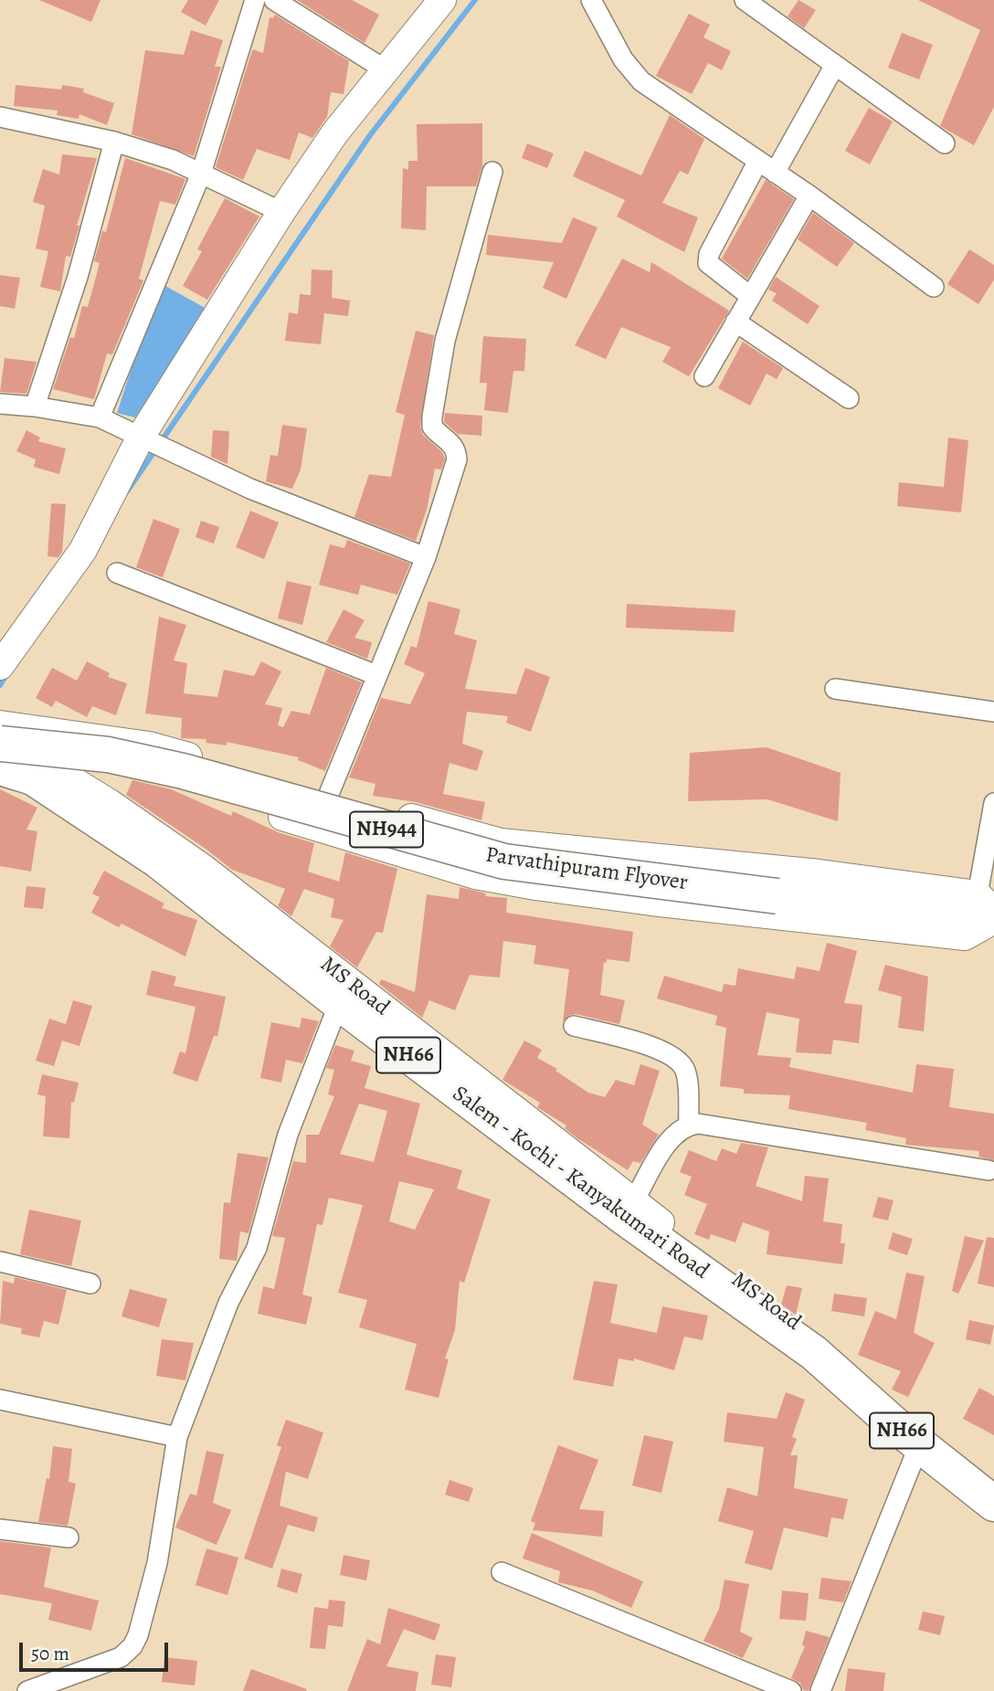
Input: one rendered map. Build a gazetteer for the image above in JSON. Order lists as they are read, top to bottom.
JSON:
{
  "streets": {
    "highway": [
      "NH944",
      "Parvathipuram Flyover",
      "NH66",
      "Salem - Kochi - Kanyakumari Road"
    ],
    "street": ["MS Road"]
  },
  "crossings": [
    ["Parvathipuram Flyover", "MS Road"],
    ["MS Road", "Salem - Kochi - Kanyakumari Road"]
  ],
  "scale_bar": "50 m"
}
